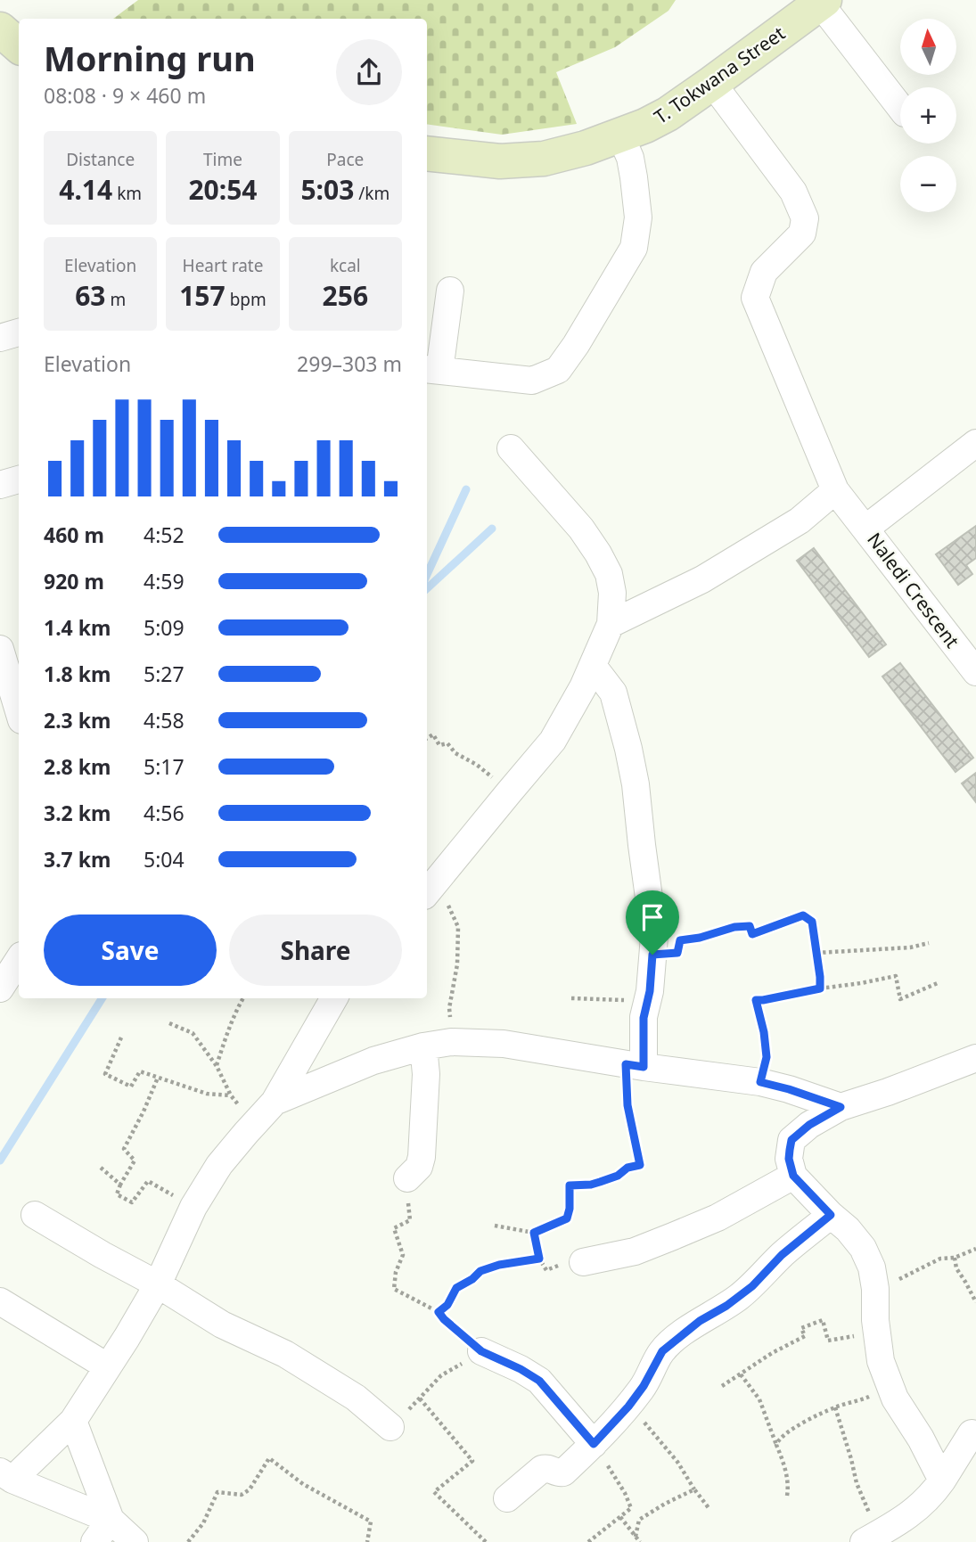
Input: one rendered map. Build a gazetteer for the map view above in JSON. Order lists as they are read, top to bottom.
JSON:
{
  "streets": {
    "street": ["T. Tokwana Street", "Naledi Crescent"]
  },
  "north": "top",
  "page": {
    "map_buttons": ["+", "−"],
    "heading": ["Morning run", "08:08 · 9 × 460 m"],
    "stats": [
      ["Distance", "4.14 km"],
      ["Time", "20:54"],
      ["Pace", "5:03 /km"],
      ["Elevation", "63 m"],
      ["Heart rate", "157 bpm"],
      ["kcal", "256"]
    ],
    "chart": ["Elevation", "299–303 m"],
    "list": [
      {
        "name": "460 m",
        "note": "4:52"
      },
      {
        "name": "920 m",
        "note": "4:59"
      },
      {
        "name": "1.4 km",
        "note": "5:09"
      },
      {
        "name": "1.8 km",
        "note": "5:27"
      },
      {
        "name": "2.3 km",
        "note": "4:58"
      },
      {
        "name": "2.8 km",
        "note": "5:17"
      },
      {
        "name": "3.2 km",
        "note": "4:56"
      },
      {
        "name": "3.7 km",
        "note": "5:04"
      }
    ],
    "buttons": ["Save", "Share"]
  }
}
